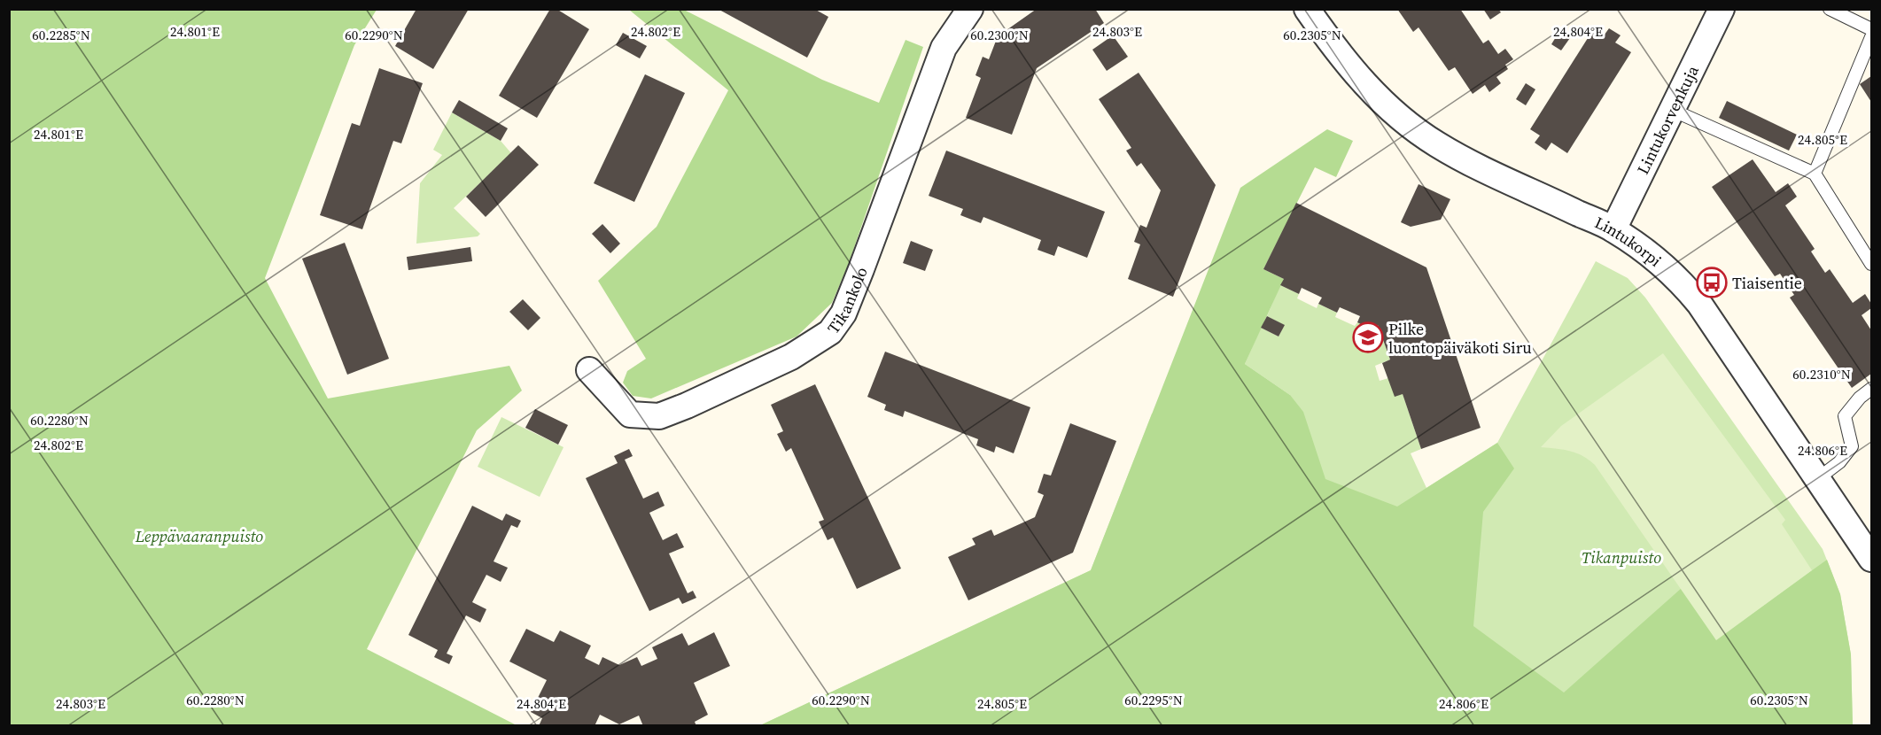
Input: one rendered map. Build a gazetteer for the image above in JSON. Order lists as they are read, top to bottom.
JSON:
{
  "streets": {
    "street": ["Lintukorvenkuja", "Lintukorpi", "Tikankolo"]
  },
  "crossings": [
    ["Lintukorvenkuja", "Lintukorpi"]
  ],
  "parks": ["Leppävaaranpuisto", "Tikanpuisto"],
  "places": {
    "bus stop": ["Tiaisentie"],
    "school or university": ["Pilke luontopäiväkoti Siru"]
  },
  "coordinates": [
    "24.801°E",
    "24.802°E",
    "24.803°E",
    "24.804°E",
    "60.2285°N",
    "60.2290°N",
    "60.2300°N",
    "60.2305°N",
    "24.805°E",
    "60.2310°N",
    "60.2280°N",
    "24.806°E",
    "60.2295°N"
  ]
}
